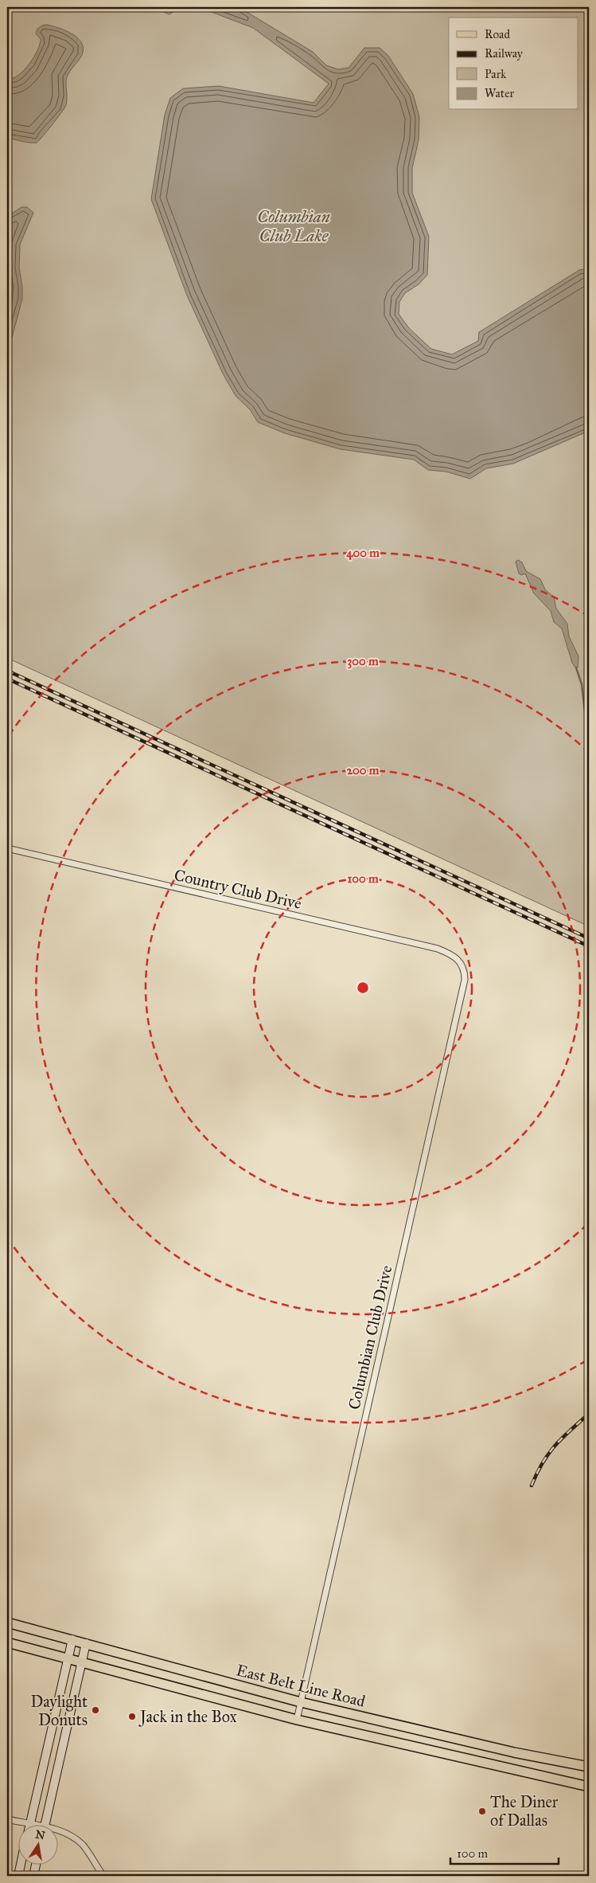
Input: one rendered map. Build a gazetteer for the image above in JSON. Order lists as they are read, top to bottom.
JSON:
{
  "streets": {
    "main road": ["East Belt Line Road"],
    "street": ["Country Club Drive", "Columbian Club Drive"]
  },
  "crossings": [
    ["Country Club Drive", "Columbian Club Drive"],
    ["Columbian Club Drive", "East Belt Line Road"]
  ],
  "water": ["Columbian Club Lake"],
  "places": ["Daylight Donuts", "Jack in the Box", "The Diner of Dallas"],
  "legend": [
    "Road",
    "Railway",
    "Park",
    "Water"
  ],
  "scale_bar": "100 m",
  "north": "top",
  "rings": [
    "400 m",
    "300 m",
    "200 m",
    "100 m"
  ]
}
